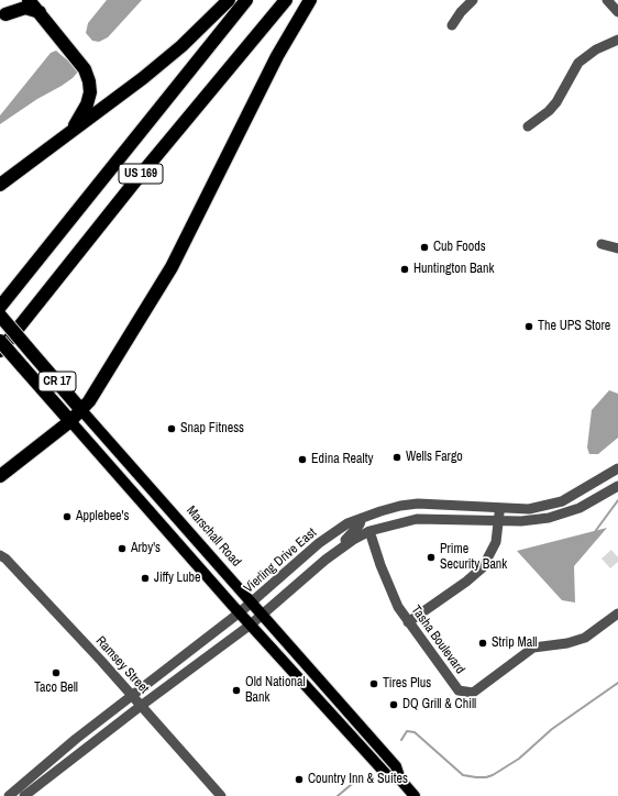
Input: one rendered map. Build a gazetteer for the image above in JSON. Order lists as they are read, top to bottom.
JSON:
{
  "streets": {
    "highway": ["US 169", "CR 17", "Marschall Road"],
    "street": ["Vierling Drive East", "Tasha Boulevard", "Ramsey Street"]
  },
  "crossings": [
    ["Marschall Road", "Vierling Drive East"],
    ["Vierling Drive East", "Ramsey Street"]
  ],
  "places": [
    "Cub Foods",
    "Huntington Bank",
    "The UPS Store",
    "Snap Fitness",
    "Wells Fargo",
    "Edina Realty",
    "Applebee's",
    "Arby's",
    "Prime Security Bank",
    "Jiffy Lube",
    "Strip Mall",
    "Taco Bell",
    "Tires Plus",
    "Old National Bank",
    "DQ Grill & Chill",
    "Country Inn & Suites"
  ]
}
